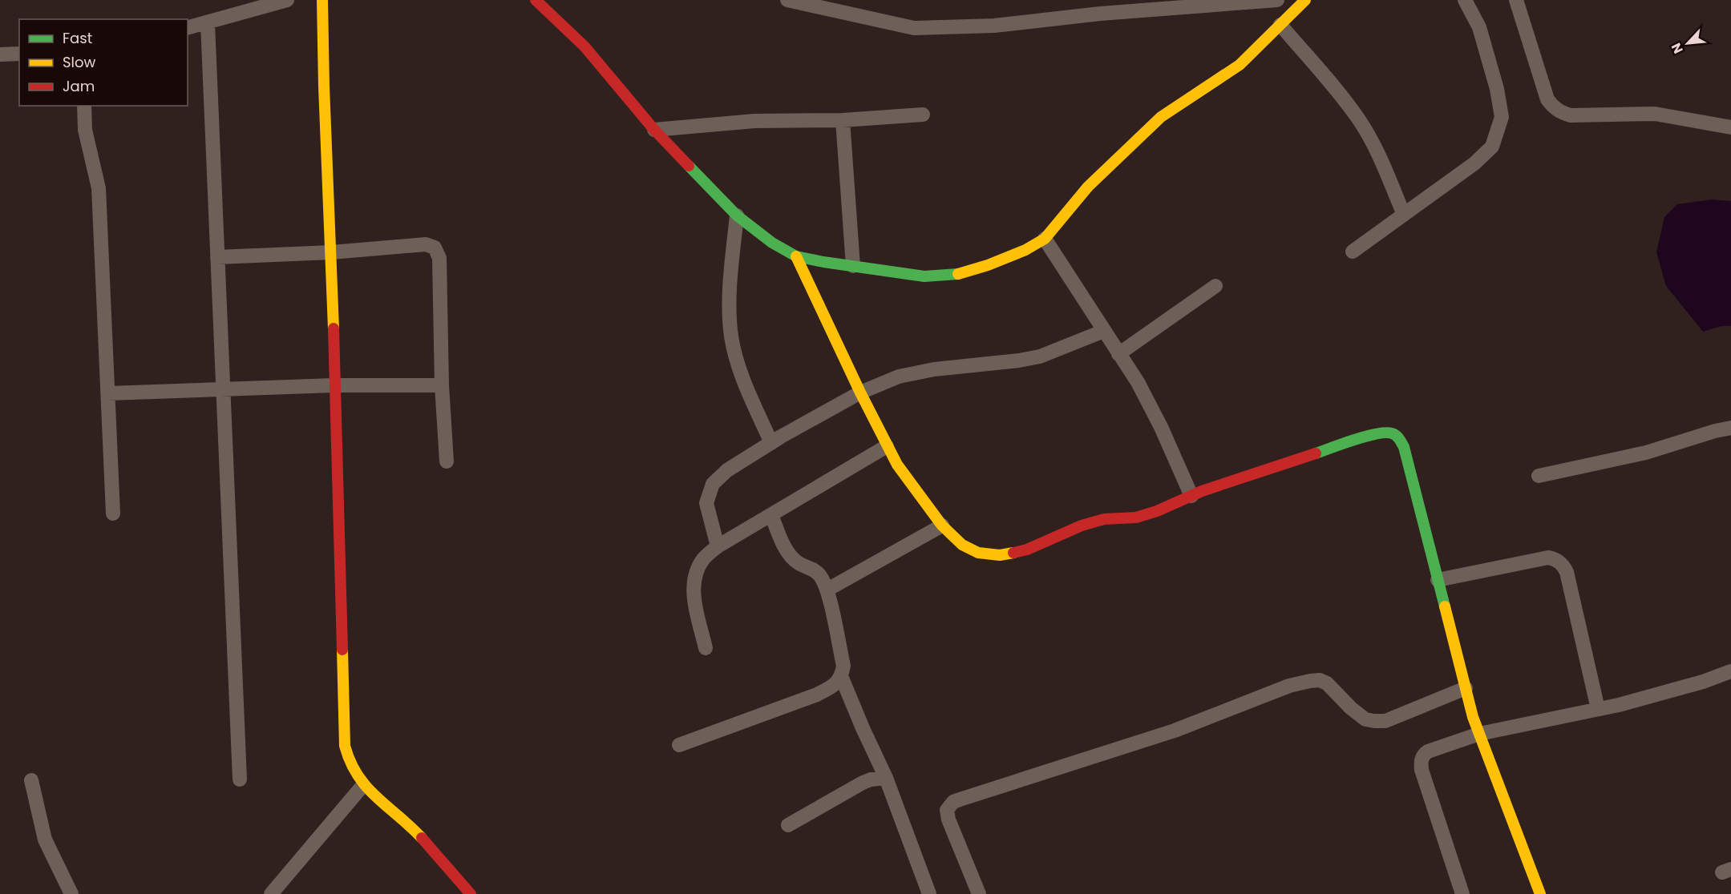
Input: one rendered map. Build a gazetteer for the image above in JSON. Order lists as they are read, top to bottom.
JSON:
{
  "legend": ["Fast", "Slow", "Jam"],
  "north": "bottom left"
}
